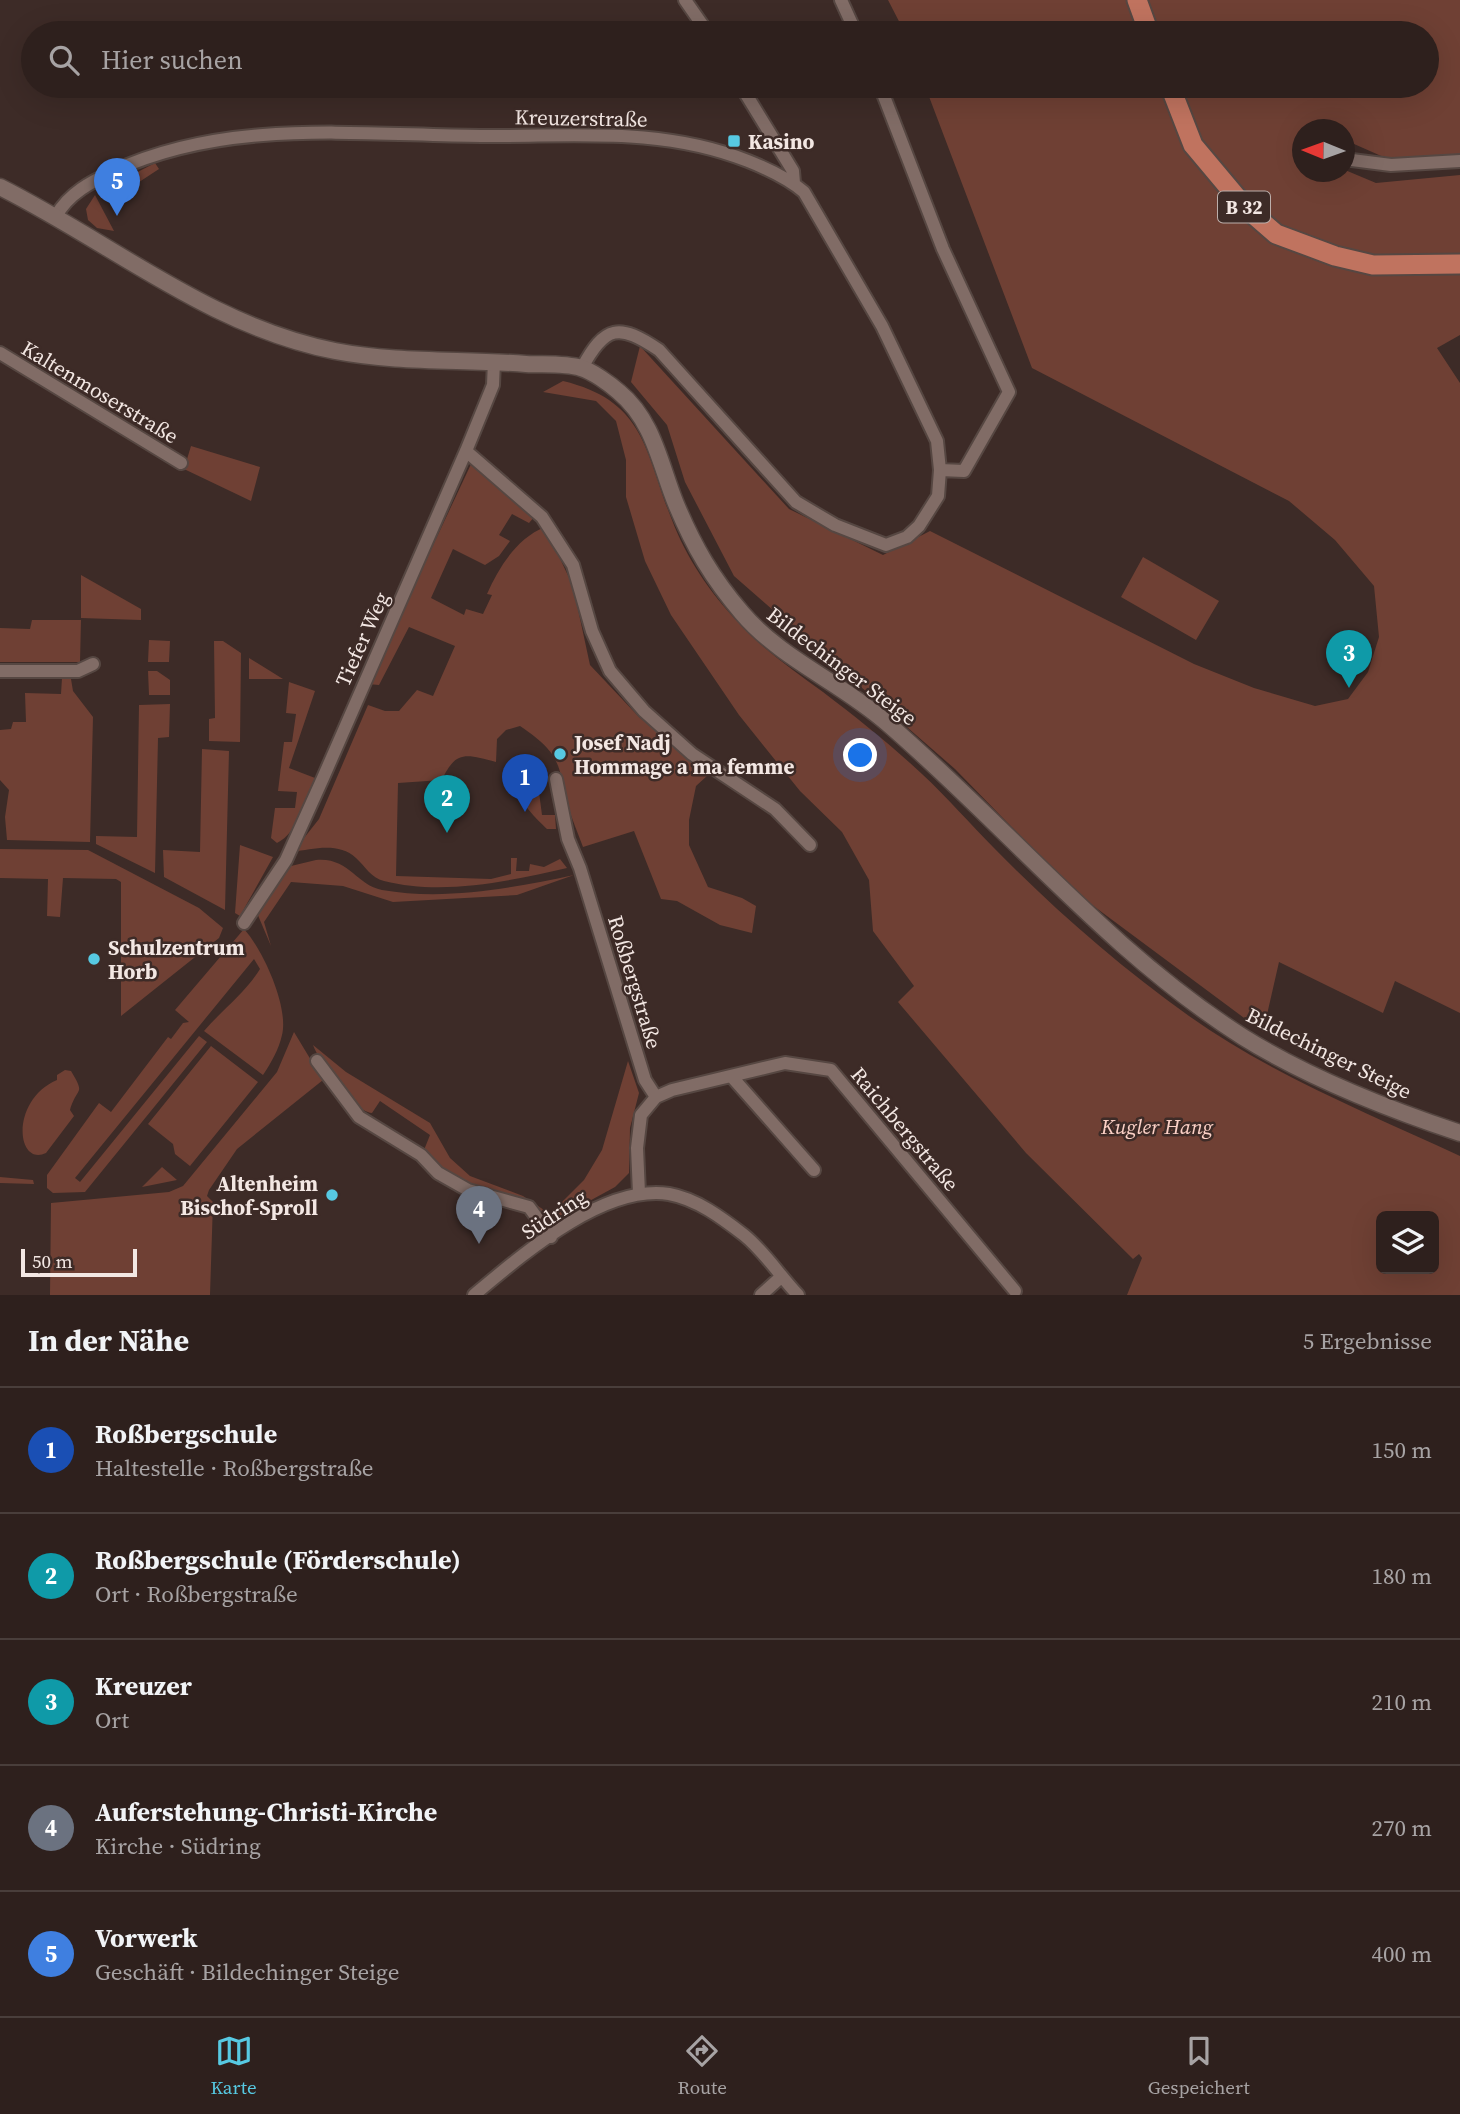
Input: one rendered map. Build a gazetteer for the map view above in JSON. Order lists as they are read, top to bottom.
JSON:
{
  "streets": {
    "main road": ["B 32"],
    "street": [
      "Kreuzerstraße",
      "Kaltenmoserstraße",
      "Tiefer Weg",
      "Bildechinger Steige",
      "Roßbergstraße",
      "Raichbergstraße",
      "Südring"
    ]
  },
  "crossings": [
    ["Kreuzerstraße", "Bildechinger Steige"],
    ["Tiefer Weg", "Bildechinger Steige"],
    ["Roßbergstraße", "Raichbergstraße"]
  ],
  "parks": ["Kugler Hang"],
  "places": {
    "transit": ["Kasino"],
    "other": ["Josef Nadj Hommage a ma femme", "Schulzentrum Horb", "Altenheim Bischof-Sproll"]
  },
  "scale_bar": "50 m",
  "north": "left",
  "page": {
    "search": "Hier suchen",
    "pins": [
      "5",
      "3",
      "1",
      "2",
      "4"
    ],
    "scale": "50 m",
    "heading": ["In der Nähe", "5 Ergebnisse"],
    "list": [
      {
        "mark": "1",
        "name": "Roßbergschule",
        "note": "Haltestelle · Roßbergstraße",
        "value": "150 m"
      },
      {
        "mark": "2",
        "name": "Roßbergschule (Förderschule)",
        "note": "Ort · Roßbergstraße",
        "value": "180 m"
      },
      {
        "mark": "3",
        "name": "Kreuzer",
        "note": "Ort",
        "value": "210 m"
      },
      {
        "mark": "4",
        "name": "Auferstehung-Christi-Kirche",
        "note": "Kirche · Südring",
        "value": "270 m"
      },
      {
        "mark": "5",
        "name": "Vorwerk",
        "note": "Geschäft · Bildechinger Steige",
        "value": "400 m"
      }
    ],
    "nav": ["Karte", "Route", "Gespeichert"]
  }
}
